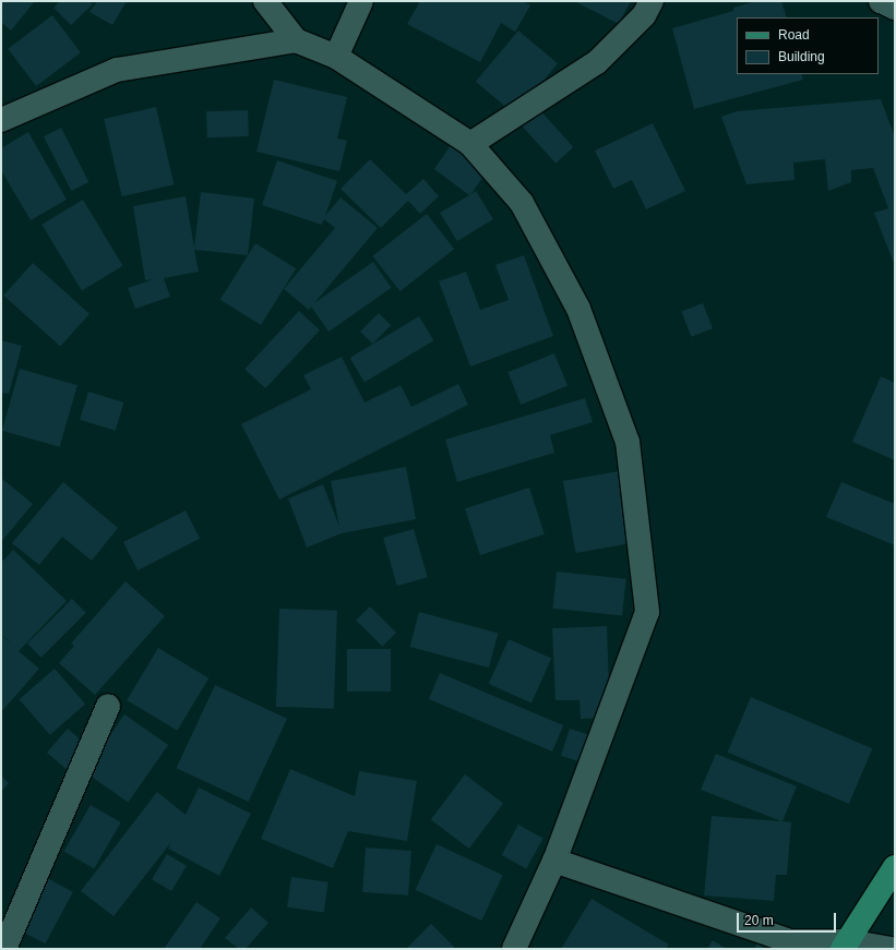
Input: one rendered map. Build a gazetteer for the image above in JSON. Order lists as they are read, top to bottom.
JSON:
{
  "legend": ["Road", "Building"],
  "scale_bar": "20 m"
}
